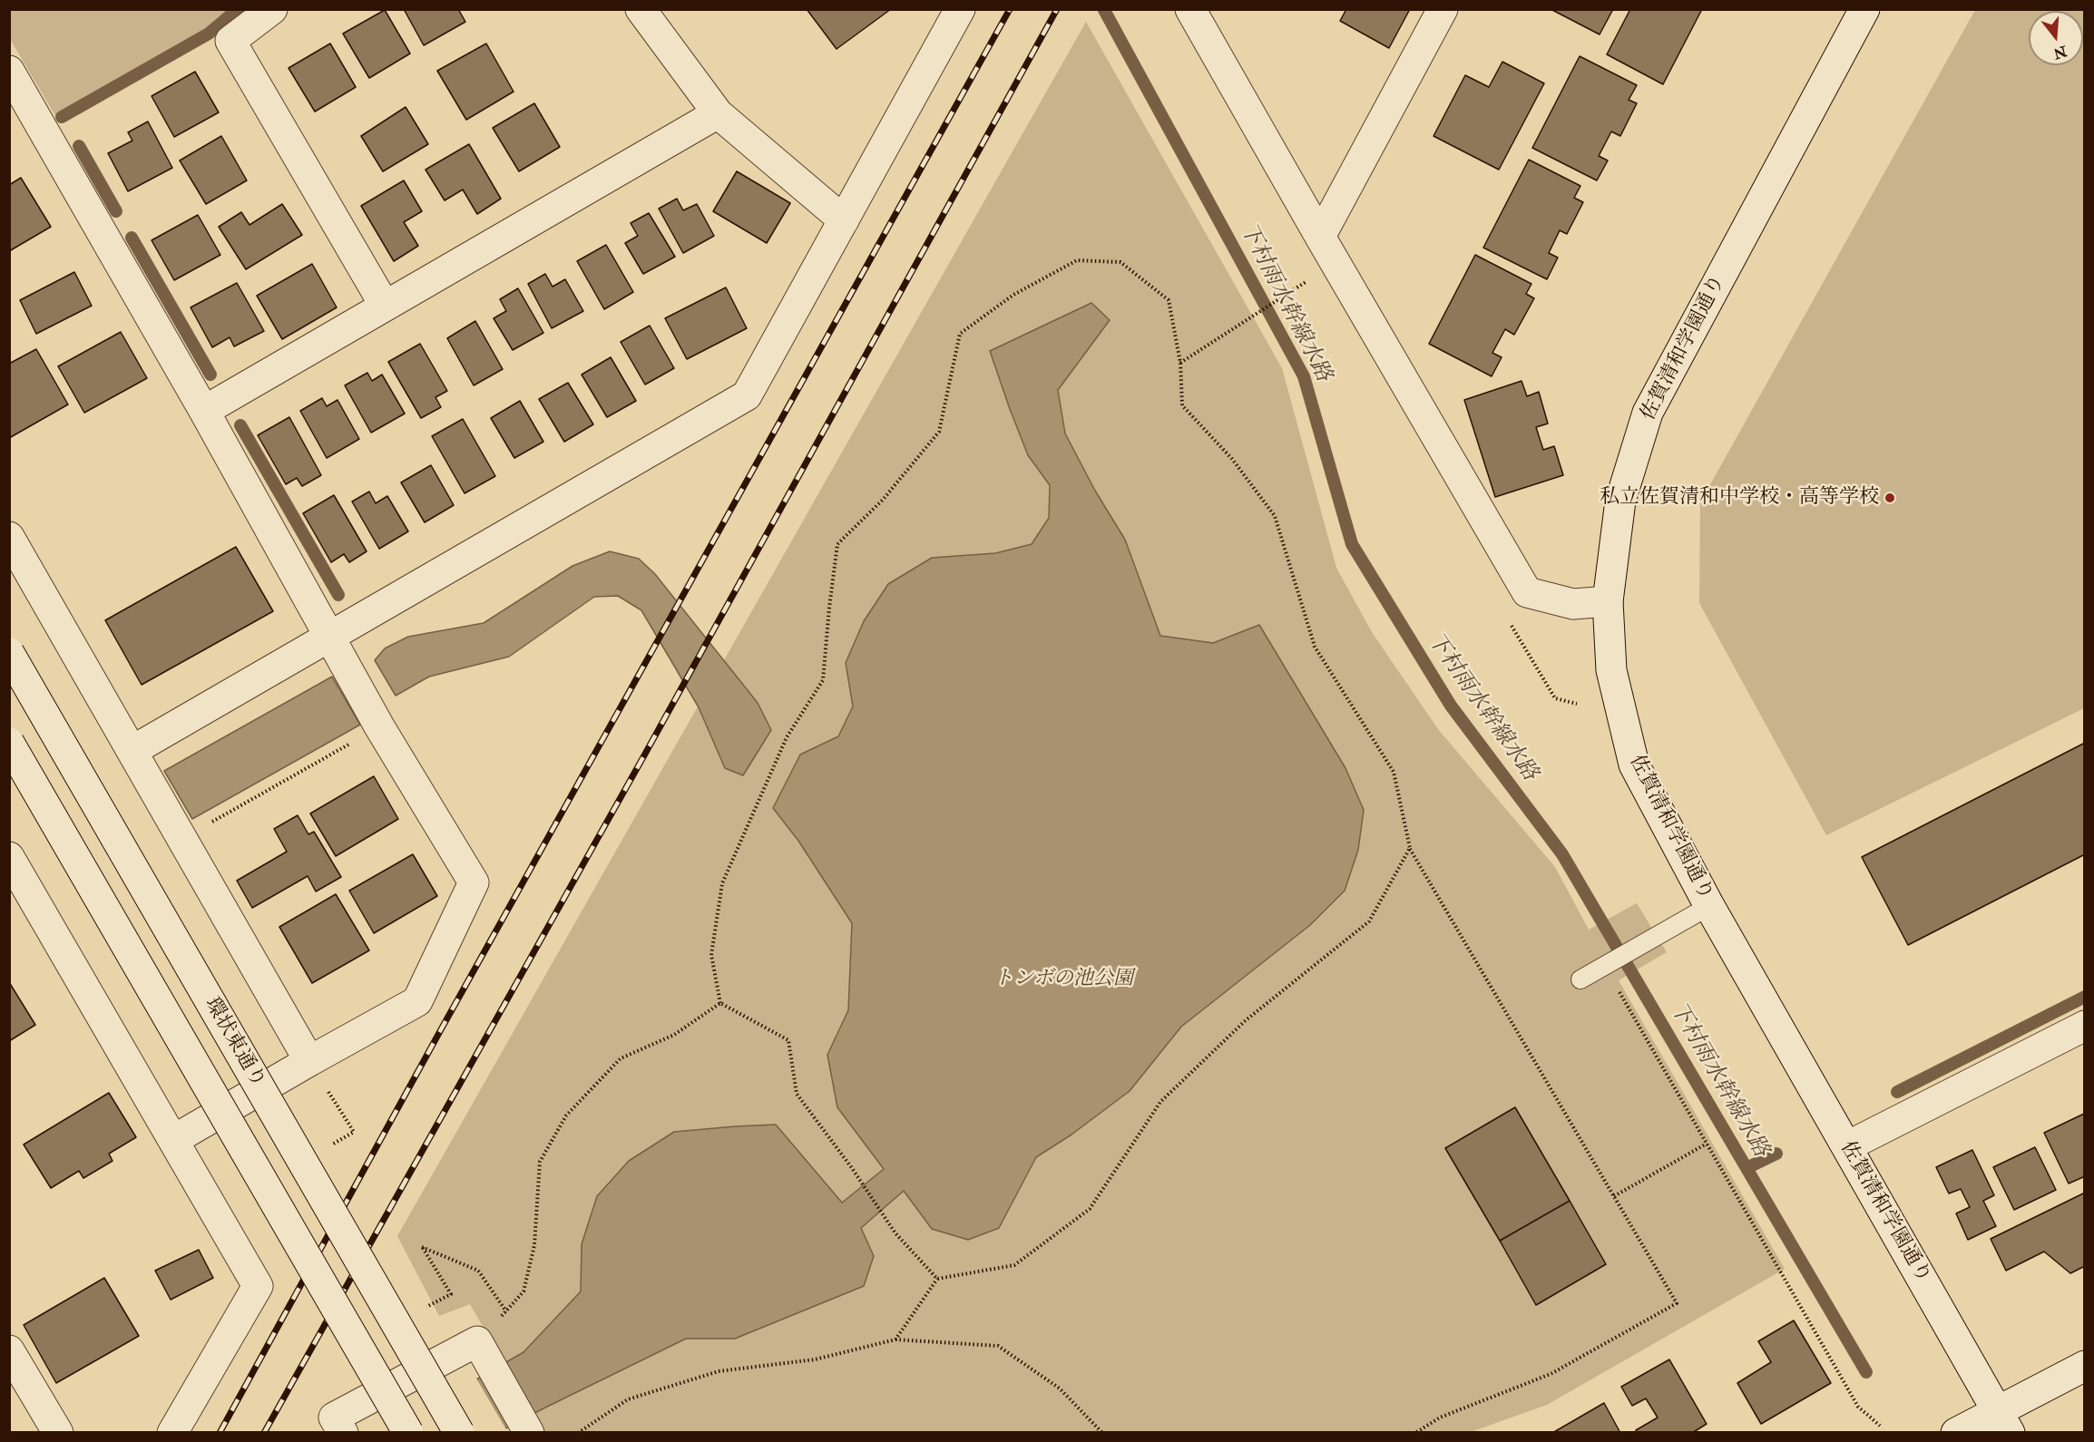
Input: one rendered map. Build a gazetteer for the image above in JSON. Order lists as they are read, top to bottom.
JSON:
{
  "streets": {
    "street": ["佐賀清和学園通り", "環状東通り"]
  },
  "water": ["下村雨水幹線水路"],
  "parks": ["トンボの池公園"],
  "places": ["私立佐賀清和中学校・高等学校"],
  "north": "bottom"
}
